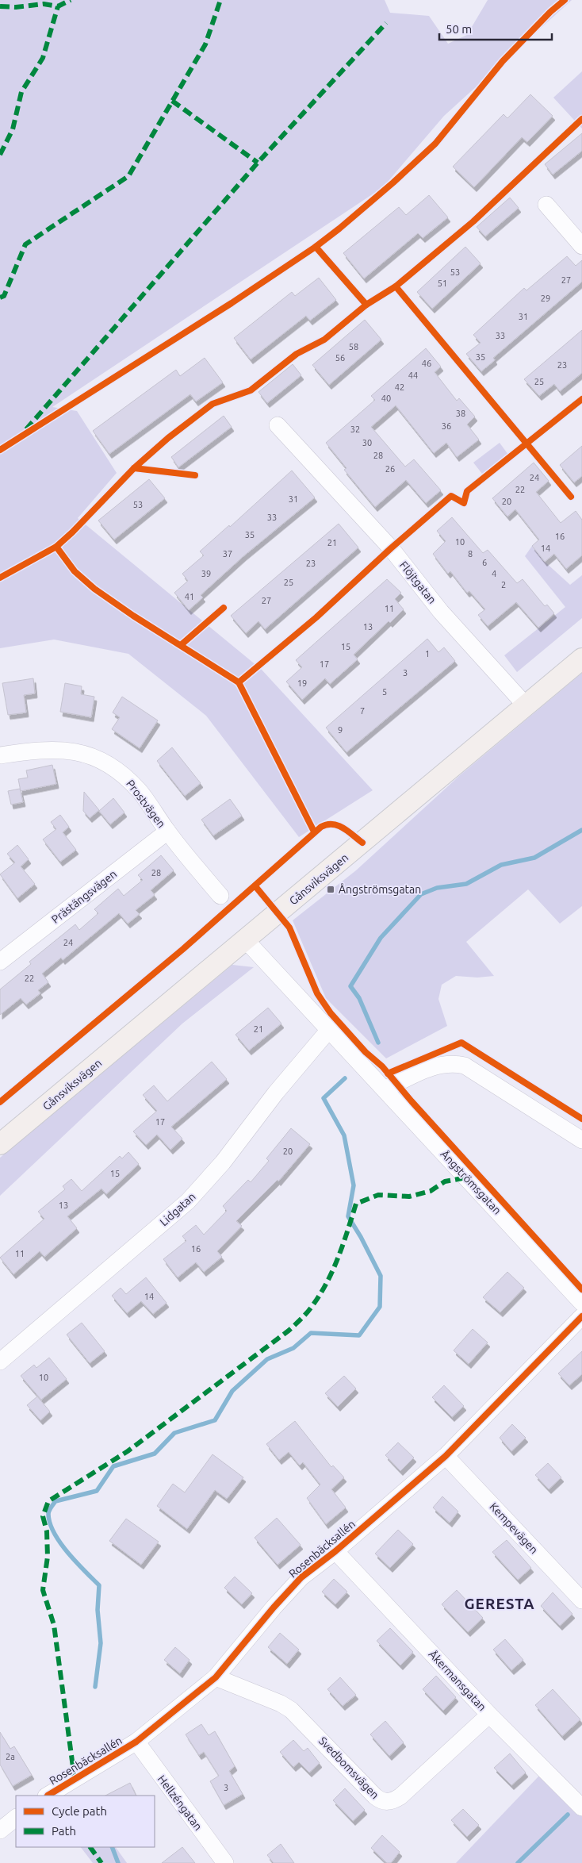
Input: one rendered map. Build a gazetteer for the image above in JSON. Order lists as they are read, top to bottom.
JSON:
{
  "streets": {
    "main road": ["Gånsviksvägen"],
    "street": [
      "Flöjtgatan",
      "Prostvägen",
      "Prästängsvägen",
      "Ångströmsgatan",
      "Lidgatan",
      "Kempevägen",
      "Rosenbäcksallén",
      "Åkermansgatan",
      "Svedbomsvägen",
      "Hellzéngatan"
    ]
  },
  "crossings": [
    ["Flöjtgatan", "Gånsviksvägen"],
    ["Prostvägen", "Prästängsvägen"],
    ["Gånsviksvägen", "Ångströmsgatan"],
    ["Ångströmsgatan", "Lidgatan"],
    ["Kempevägen", "Rosenbäcksallén"],
    ["Rosenbäcksallén", "Åkermansgatan"],
    ["Rosenbäcksallén", "Svedbomsvägen"],
    ["Rosenbäcksallén", "Hellzéngatan"],
    ["Åkermansgatan", "Svedbomsvägen"]
  ],
  "districts": ["GERESTA"],
  "places": {
    "transit": ["Ångströmsgatan"]
  },
  "house_numbers": [
    "53",
    "27",
    "51",
    "29",
    "31",
    "33",
    "58",
    "35",
    "56",
    "46",
    "23",
    "44",
    "25",
    "42",
    "40",
    "38",
    "36",
    "32",
    "30",
    "28",
    "26",
    "24",
    "22",
    "31",
    "20",
    "53",
    "33",
    "35",
    "16",
    "10",
    "21",
    "14",
    "37",
    "8",
    "6",
    "23",
    "39",
    "4",
    "25",
    "2",
    "41",
    "27",
    "11",
    "13",
    "15",
    "1",
    "17",
    "3",
    "19",
    "5",
    "7",
    "9",
    "28",
    "24",
    "22",
    "21",
    "17",
    "20",
    "15",
    "13",
    "16",
    "11",
    "14",
    "10",
    "2a",
    "3"
  ],
  "legend": ["Cycle path", "Path"],
  "scale_bar": "50 m"
}
